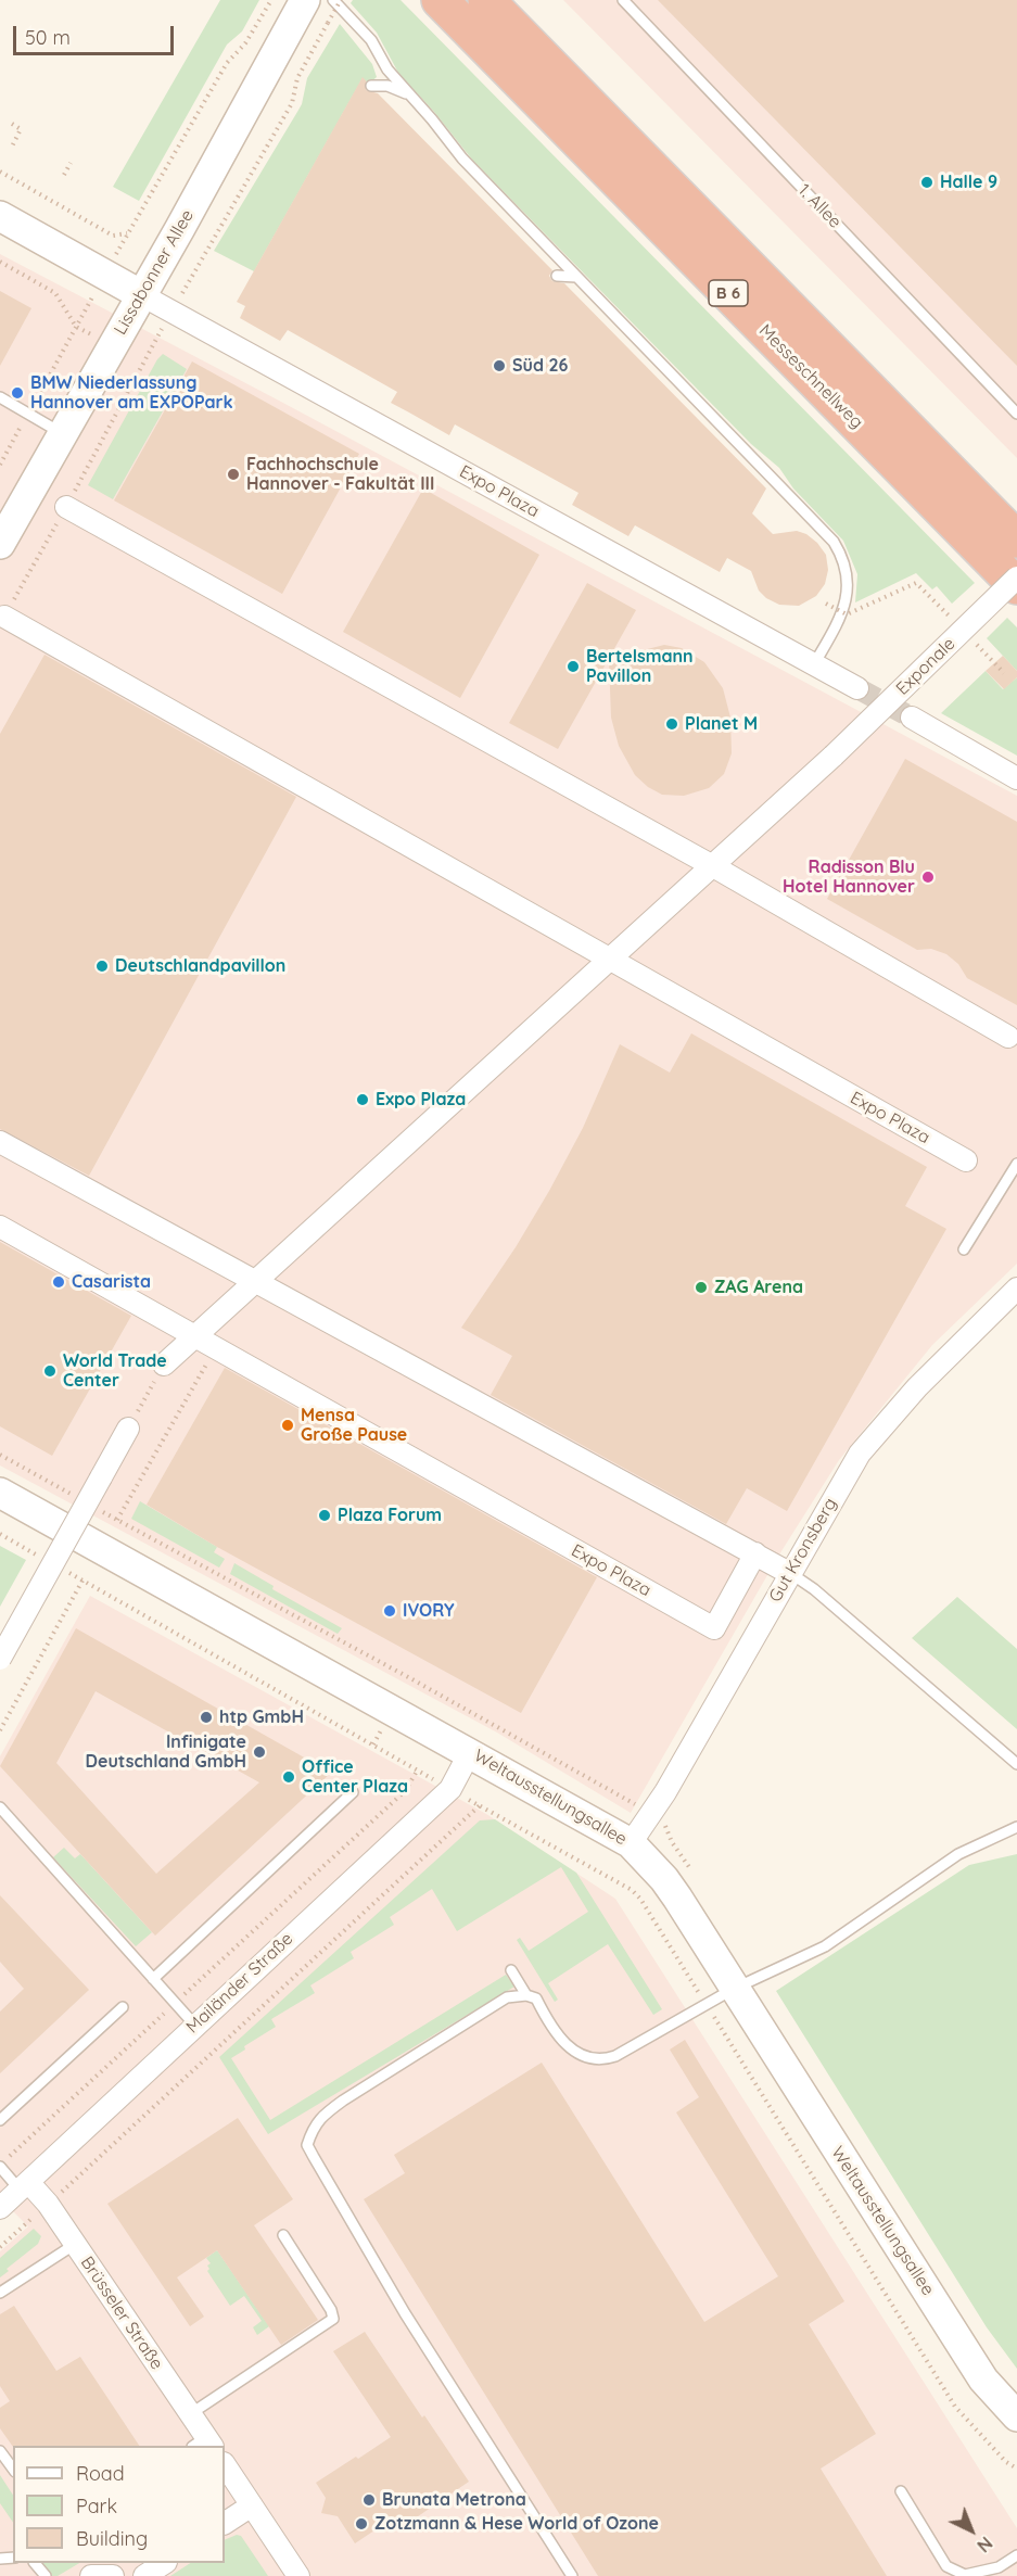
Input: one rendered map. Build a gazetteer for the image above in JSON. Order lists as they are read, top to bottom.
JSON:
{
  "streets": {
    "highway": ["B 6", "Messeschnellweg"],
    "main road": ["Lissabonner Allee", "Weltausstellungsallee"],
    "street": [
      "Expo Plaza",
      "Exponale",
      "Gut Kronsberg",
      "Mailänder Straße",
      "Brüsseler Straße"
    ],
    "lane": ["1. Allee"]
  },
  "crossings": [
    ["Lissabonner Allee", "Expo Plaza"],
    ["Gut Kronsberg", "Weltausstellungsallee"],
    ["Weltausstellungsallee", "Mailänder Straße"],
    ["Mailänder Straße", "Brüsseler Straße"]
  ],
  "places": [
    "Halle 9",
    "Süd 26",
    "BMW Niederlassung Hannover am EXPOPark",
    "Fachhochschule Hannover - Fakultät III",
    "Bertelsmann Pavillon",
    "Planet M",
    "Radisson Blu Hotel Hannover",
    "Deutschlandpavillon",
    "Expo Plaza",
    "Casarista",
    "ZAG Arena",
    "World Trade Center",
    "Mensa Große Pause",
    "Plaza Forum",
    "IVORY",
    "htp GmbH",
    "Infinigate Deutschland GmbH",
    "Office Center Plaza",
    "Brunata Metrona",
    "Zotzmann & Hese World of Ozone"
  ],
  "legend": ["Road", "Park", "Building"],
  "scale_bar": "50 m",
  "north": "bottom right"
}
